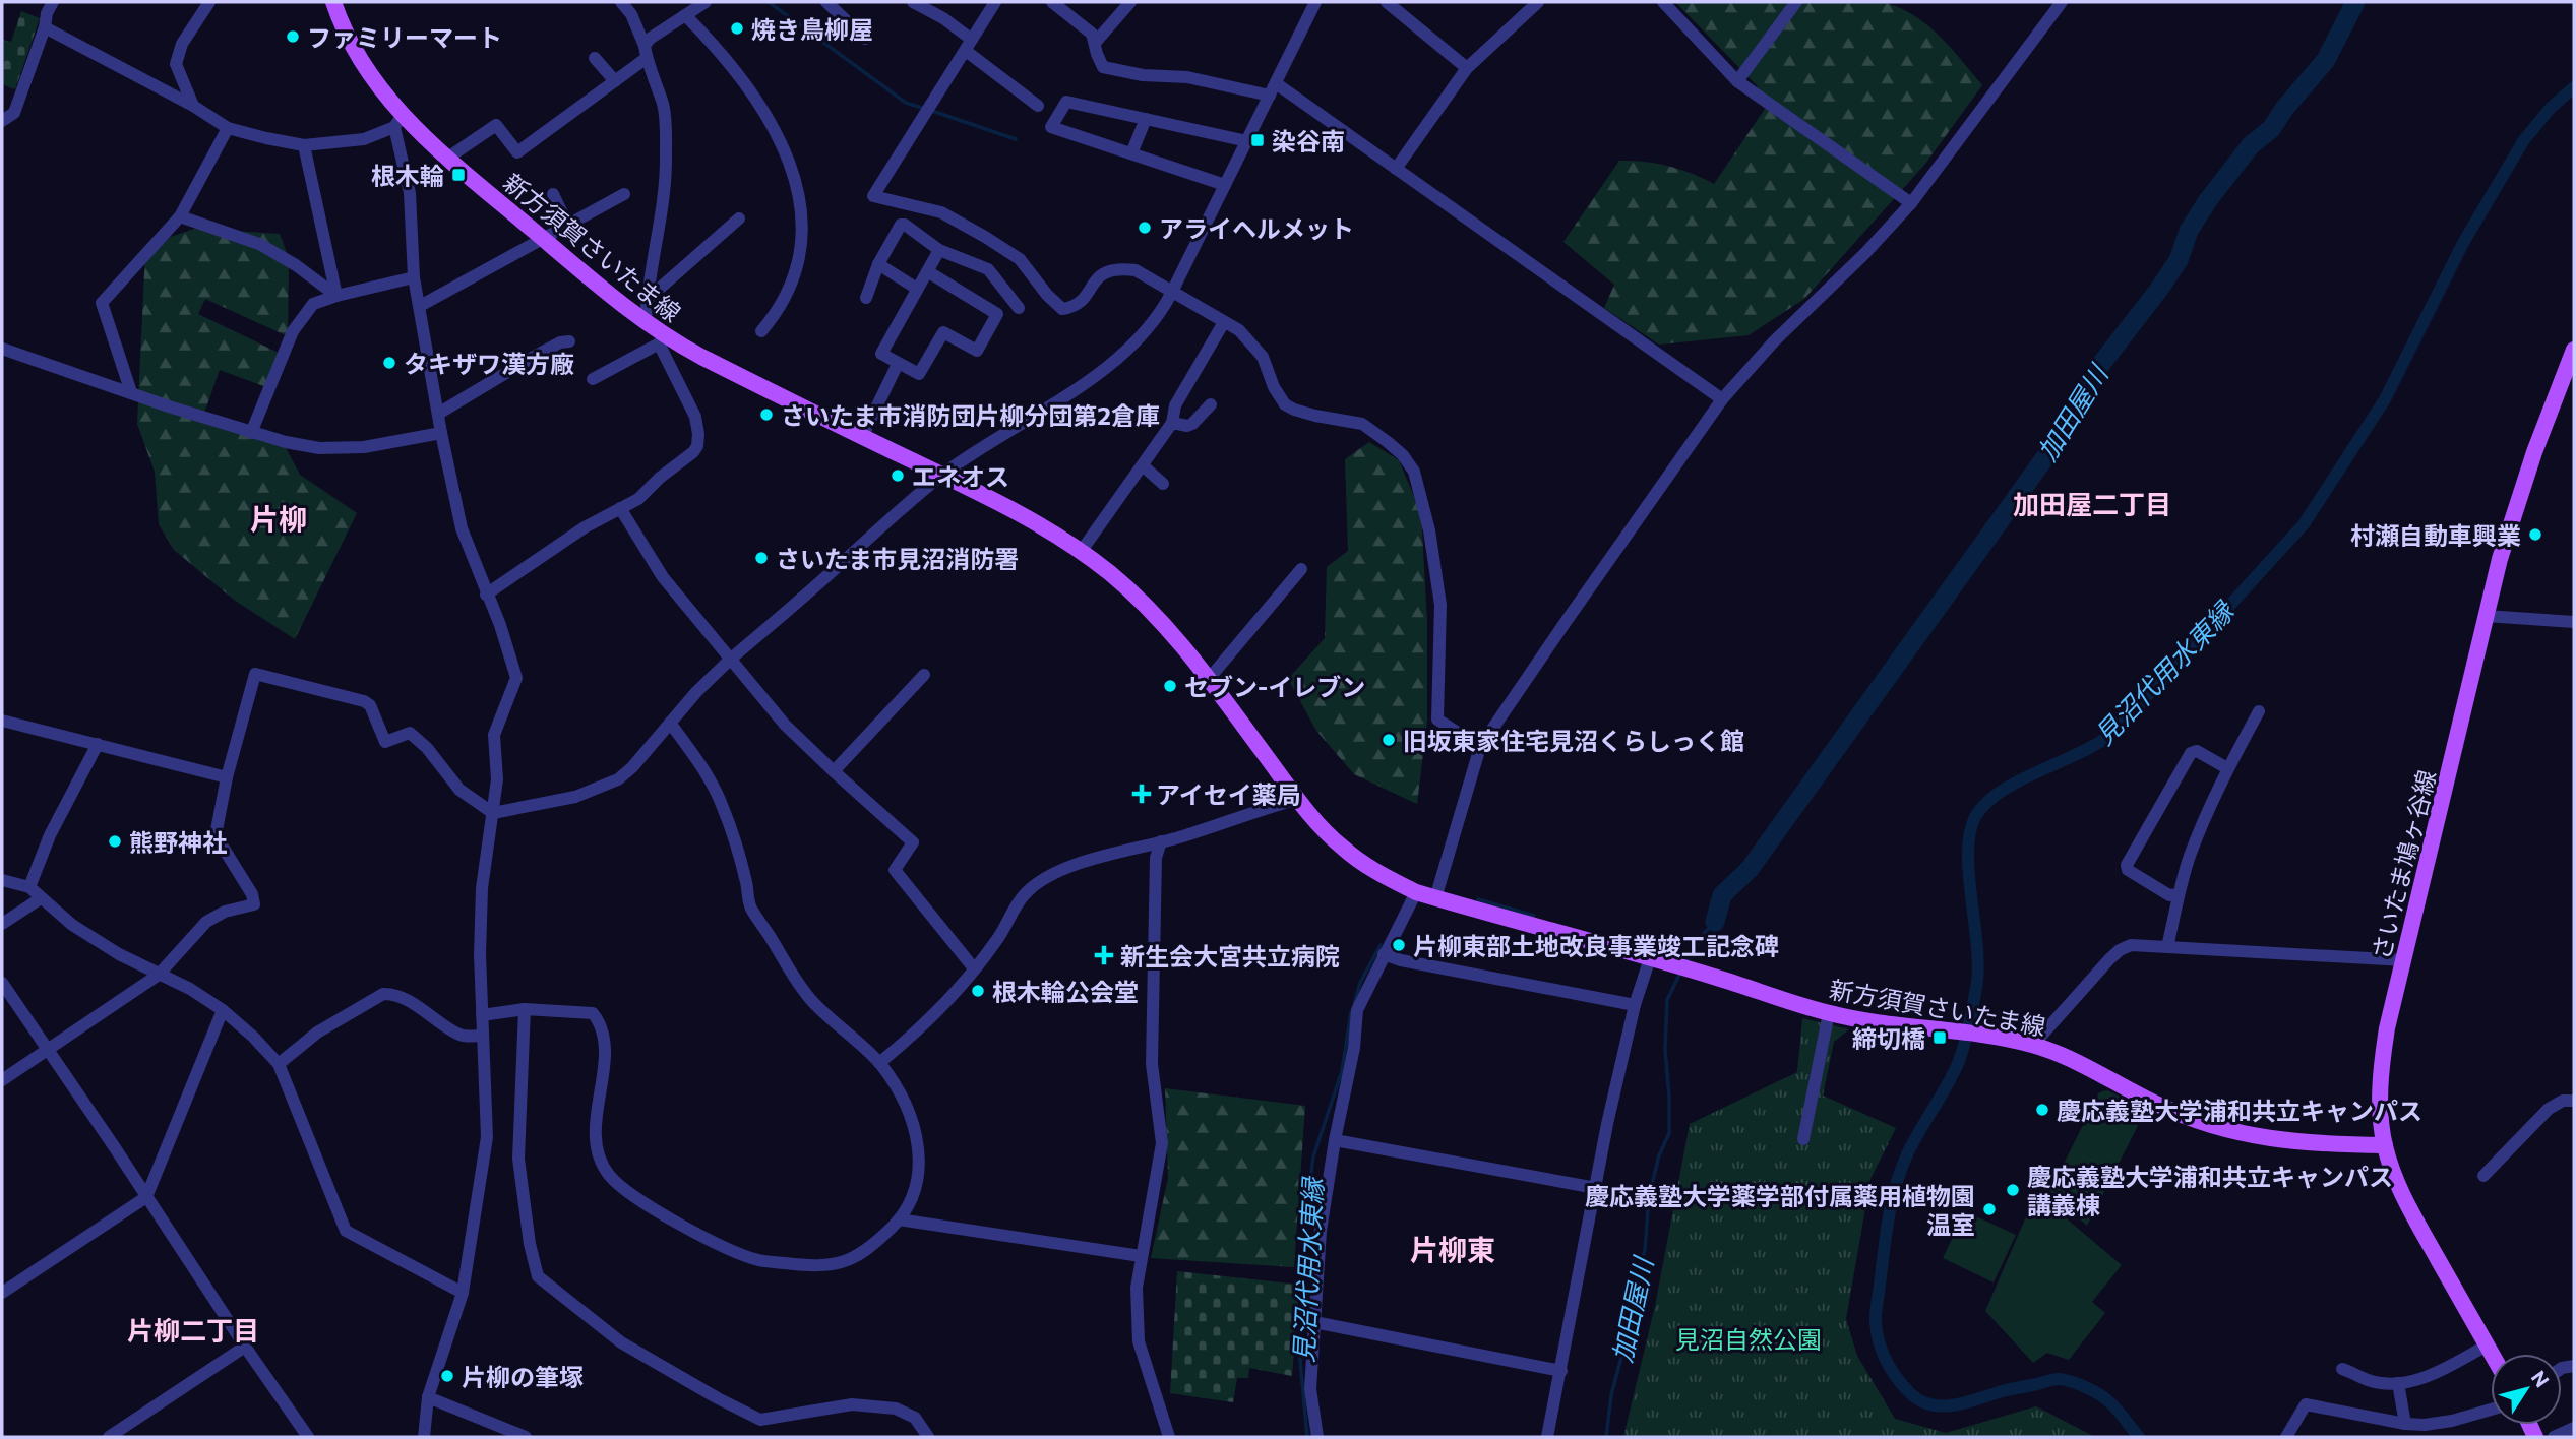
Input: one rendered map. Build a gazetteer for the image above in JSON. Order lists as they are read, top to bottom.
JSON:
{
  "streets": {
    "main road": ["新方須賀さいたま線", "さいたま鳩ヶ谷線"]
  },
  "crossings": [
    ["新方須賀さいたま線", "さいたま鳩ヶ谷線"]
  ],
  "districts": [
    "加田屋二丁目",
    "片柳",
    "片柳東",
    "片柳二丁目"
  ],
  "water": ["加田屋川", "見沼代用水東縁"],
  "parks": ["見沼自然公園"],
  "places": {
    "other": [
      "焼き鳥柳屋",
      "ファミリーマート",
      "アライヘルメット",
      "タキザワ漢方廠",
      "さいたま市消防団片柳分団第2倉庫",
      "エネオス",
      "村瀬自動車興業",
      "さいたま市見沼消防署",
      "セブン-イレブン",
      "旧坂東家住宅見沼くらしっく館",
      "熊野神社",
      "片柳東部土地改良事業竣工記念碑",
      "根木輪公会堂",
      "慶応義塾大学浦和共立キャンパス",
      "慶応義塾大学浦和共立キャンパス 講義棟",
      "慶応義塾大学薬学部付属薬用植物園 温室",
      "片柳の筆塚"
    ],
    "transit": ["染谷南", "根木輪", "締切橋"],
    "health": ["アイセイ薬局", "新生会大宮共立病院"]
  },
  "north": "top right"
}
